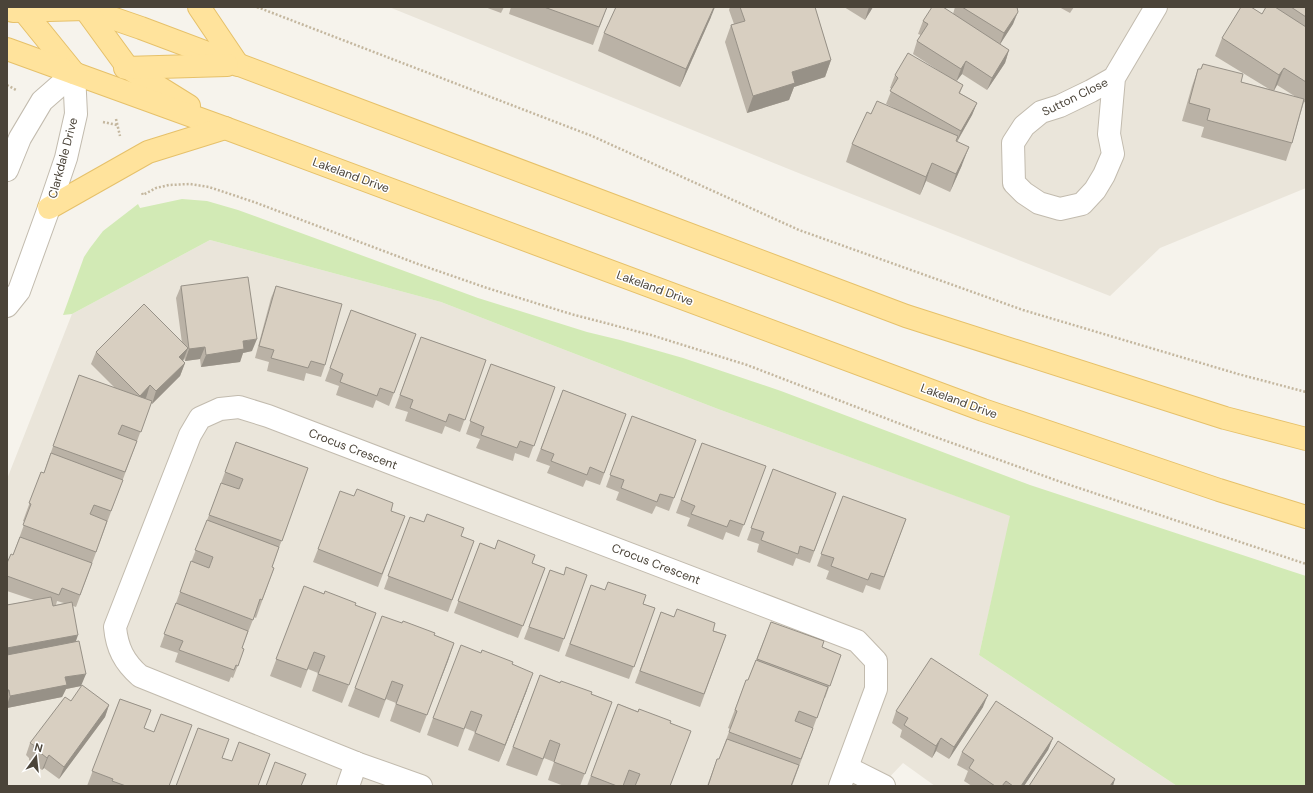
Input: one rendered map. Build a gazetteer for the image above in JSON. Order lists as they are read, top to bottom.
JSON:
{
  "streets": {
    "main road": ["Lakeland Drive"],
    "street": ["Sutton Close", "Clarkdale Drive", "Crocus Crescent"]
  },
  "crossings": [
    ["Clarkdale Drive", "Lakeland Drive"]
  ],
  "north": "top"
}
